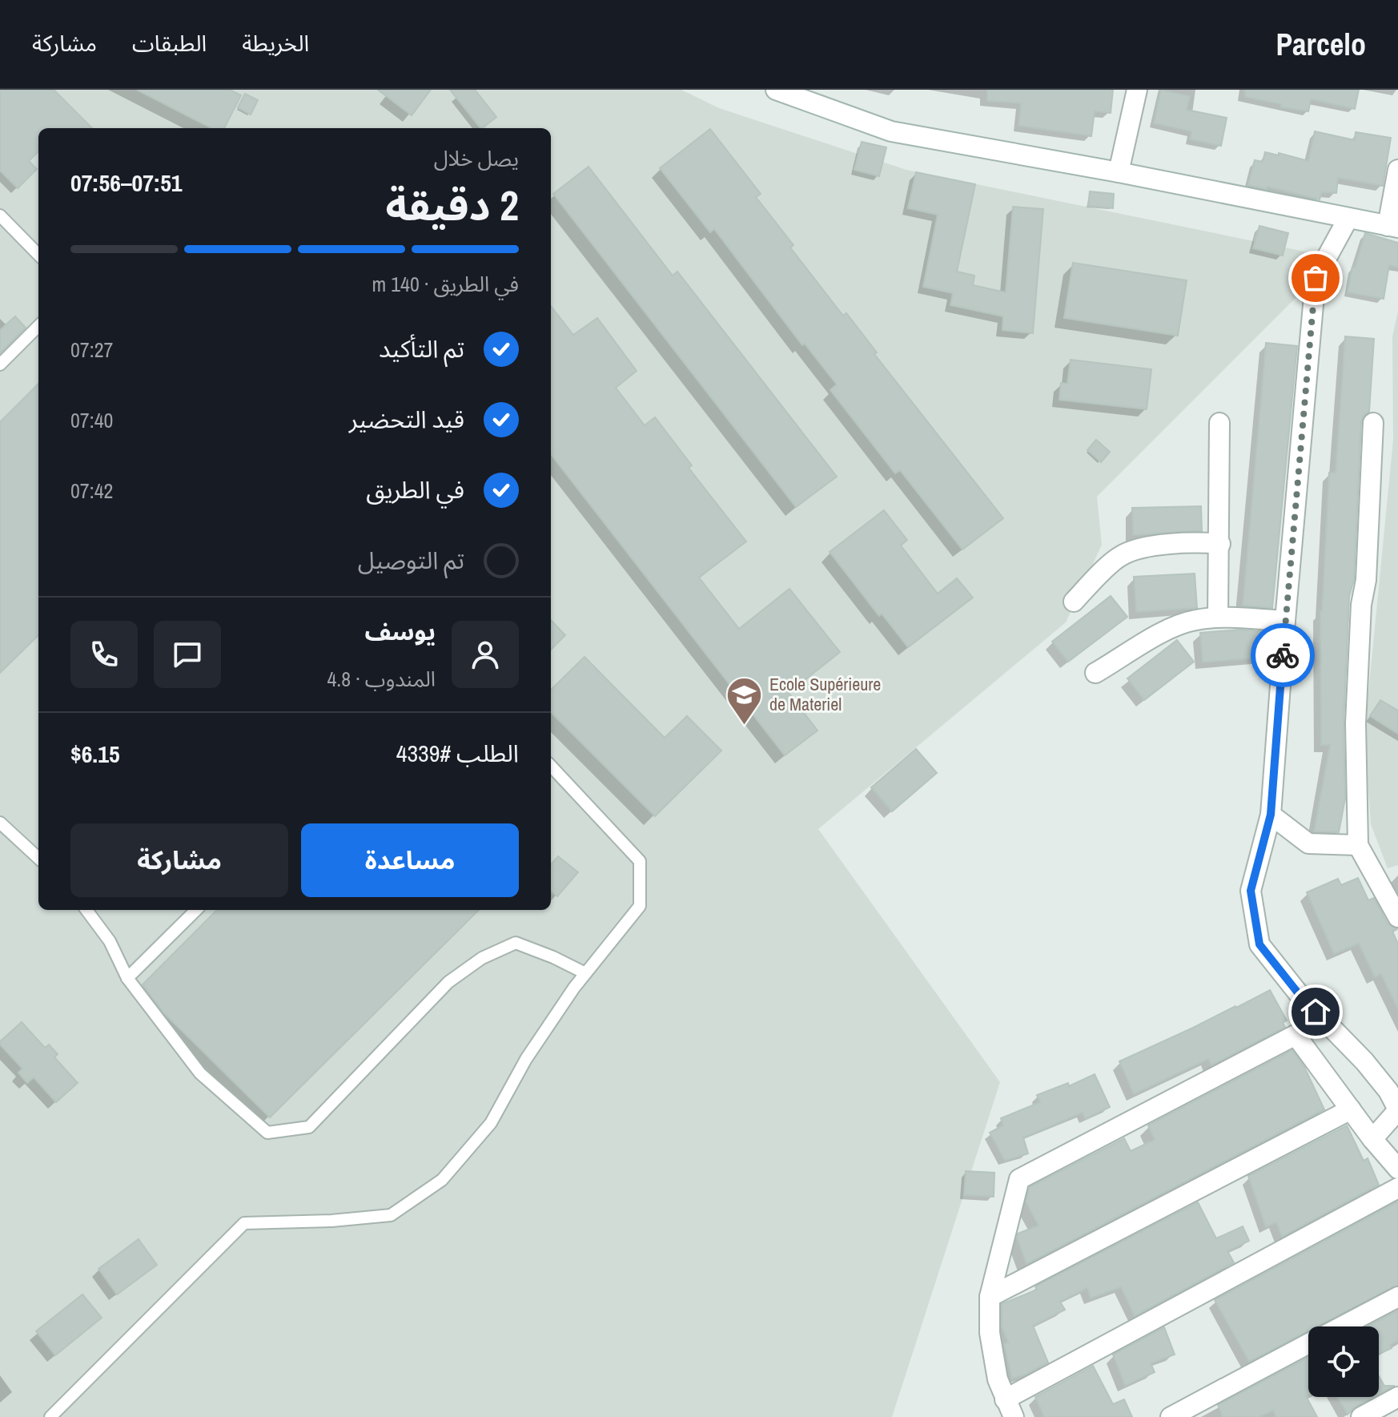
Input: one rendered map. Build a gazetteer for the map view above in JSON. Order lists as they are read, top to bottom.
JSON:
{
  "places": {
    "school or university": ["Ecole Supérieure de Materiel"]
  },
  "page": {
    "header": "Parcelo",
    "nav": ["الخريطة", "الطبقات", "مشاركة"],
    "heading": ["2 دقيقة", "يصل خلال", "07:51–07:56"],
    "panel": [
      "يوسف",
      "المندوب · 4.8",
      "الطلب #4339",
      "$6.15"
    ],
    "bar": "في الطريق · 140 m",
    "list": [
      ["تم التأكيد", "07:27"],
      ["قيد التحضير", "07:40"],
      ["في الطريق", "07:42"],
      "تم التوصيل"
    ],
    "buttons": ["مساعدة", "مشاركة"]
  }
}
